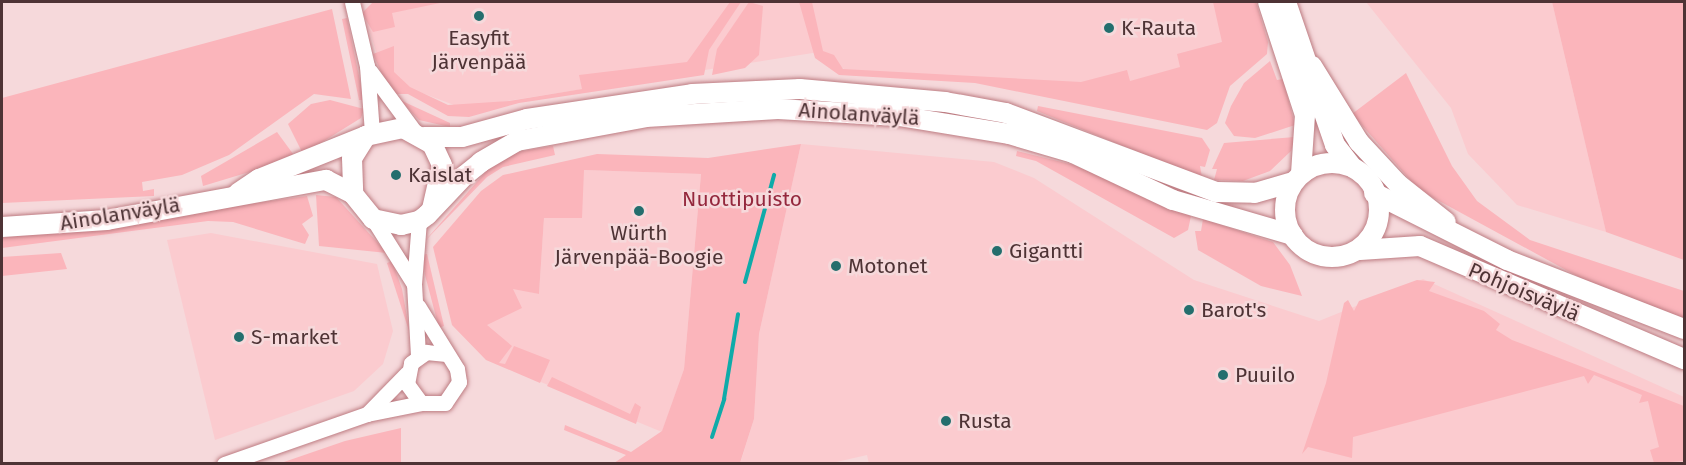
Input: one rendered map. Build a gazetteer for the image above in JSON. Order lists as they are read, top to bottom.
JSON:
{
  "streets": {
    "main road": ["Ainolanväylä", "Pohjoisväylä"]
  },
  "crossings": [
    ["Ainolanväylä", "Pohjoisväylä"]
  ],
  "parks": ["Nuottipuisto"],
  "places": [
    "Easyfit Järvenpää",
    "K-Rauta",
    "Kaislat",
    "Würth Järvenpää-Boogie",
    "Gigantti",
    "Motonet",
    "Barot's",
    "S-market",
    "Puuilo",
    "Rusta"
  ]
}
